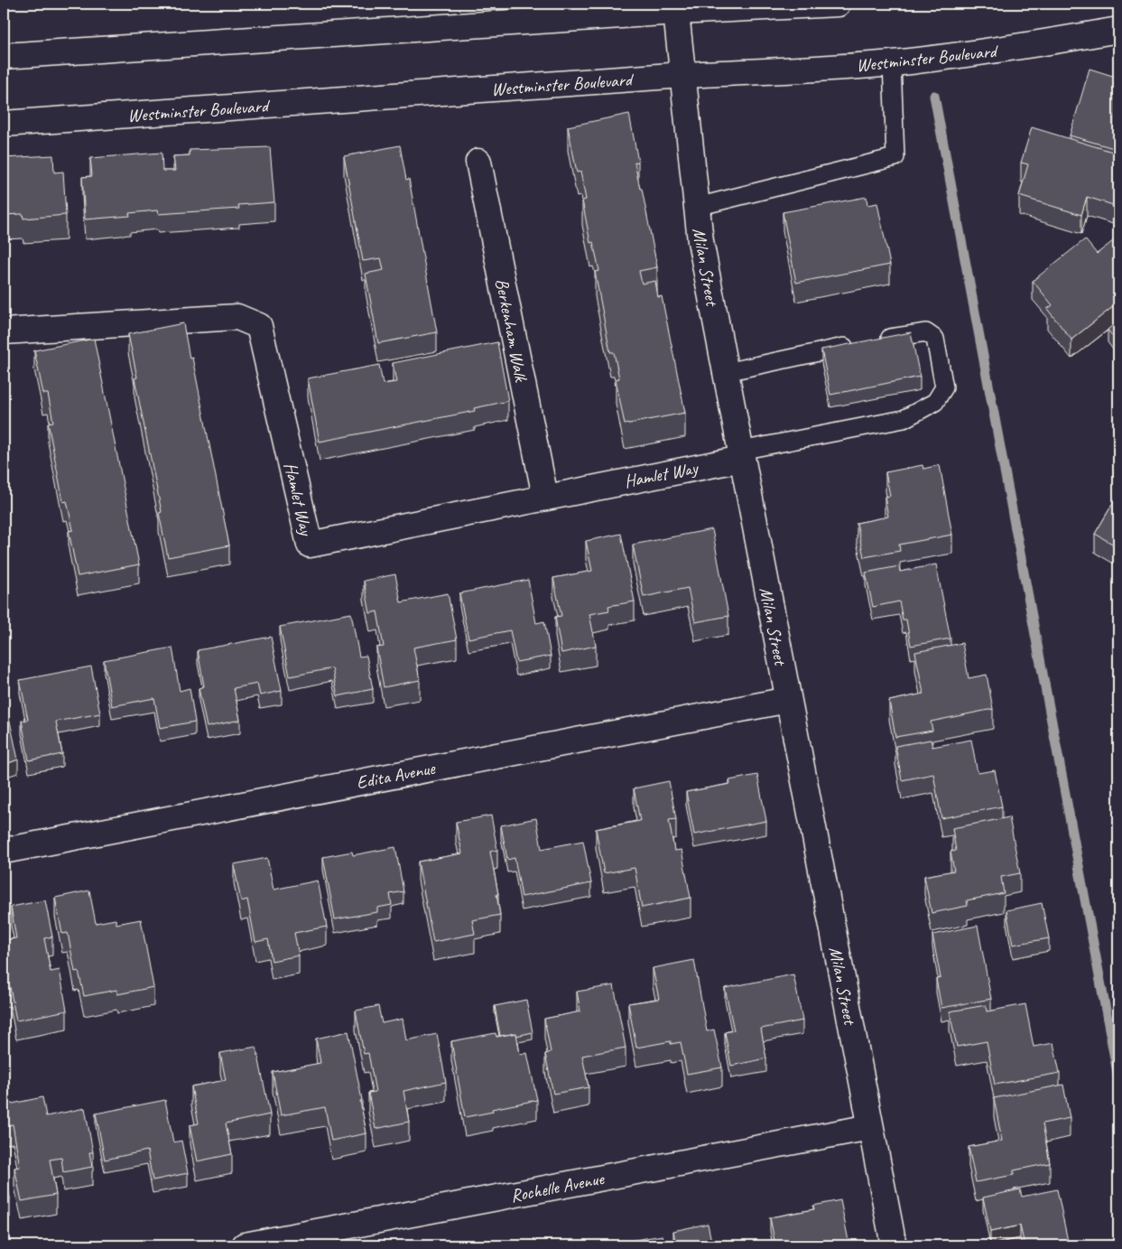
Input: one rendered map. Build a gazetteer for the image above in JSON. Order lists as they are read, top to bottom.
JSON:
{
  "streets": {
    "street": [
      "Westminster Boulevard",
      "Milan Street",
      "Berkenham Walk",
      "Hamlet Way",
      "Edita Avenue",
      "Rochelle Avenue"
    ]
  },
  "crossings": [
    ["Westminster Boulevard", "Milan Street"],
    ["Milan Street", "Hamlet Way"],
    ["Milan Street", "Edita Avenue"],
    ["Milan Street", "Rochelle Avenue"],
    ["Berkenham Walk", "Hamlet Way"]
  ]
}
